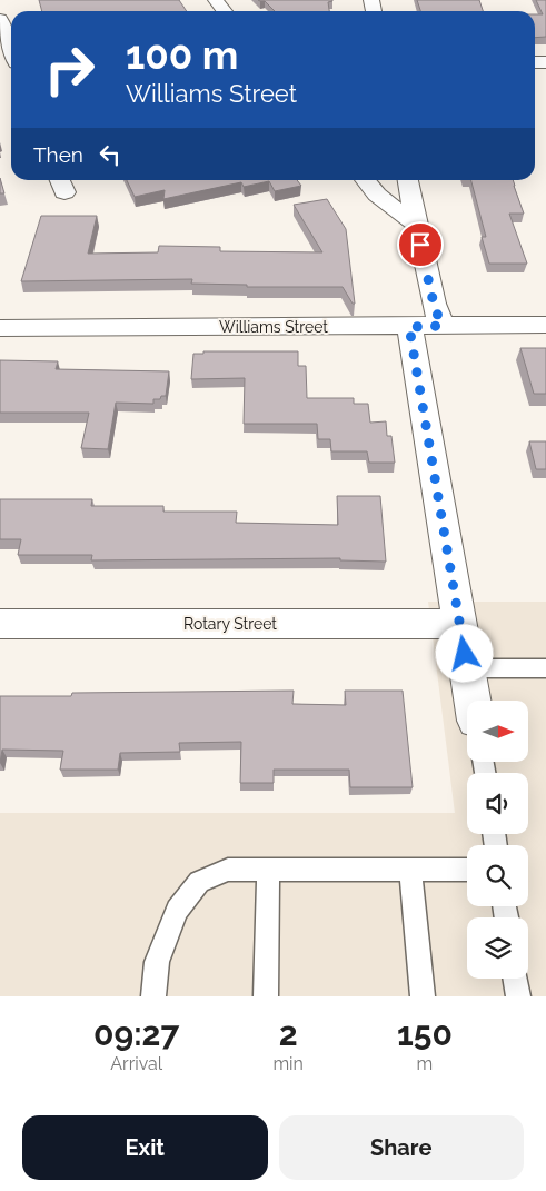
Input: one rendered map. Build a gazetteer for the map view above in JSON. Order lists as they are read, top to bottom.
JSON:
{
  "streets": {
    "street": ["Williams Street", "Rotary Street"]
  },
  "north": "right",
  "page": {
    "turn": ["100 m", "Williams Street"],
    "then": "Then",
    "eta": [
      "09:27",
      "Arrival",
      "2",
      "min",
      "150",
      "m"
    ],
    "buttons": ["Exit", "Share"]
  }
}
